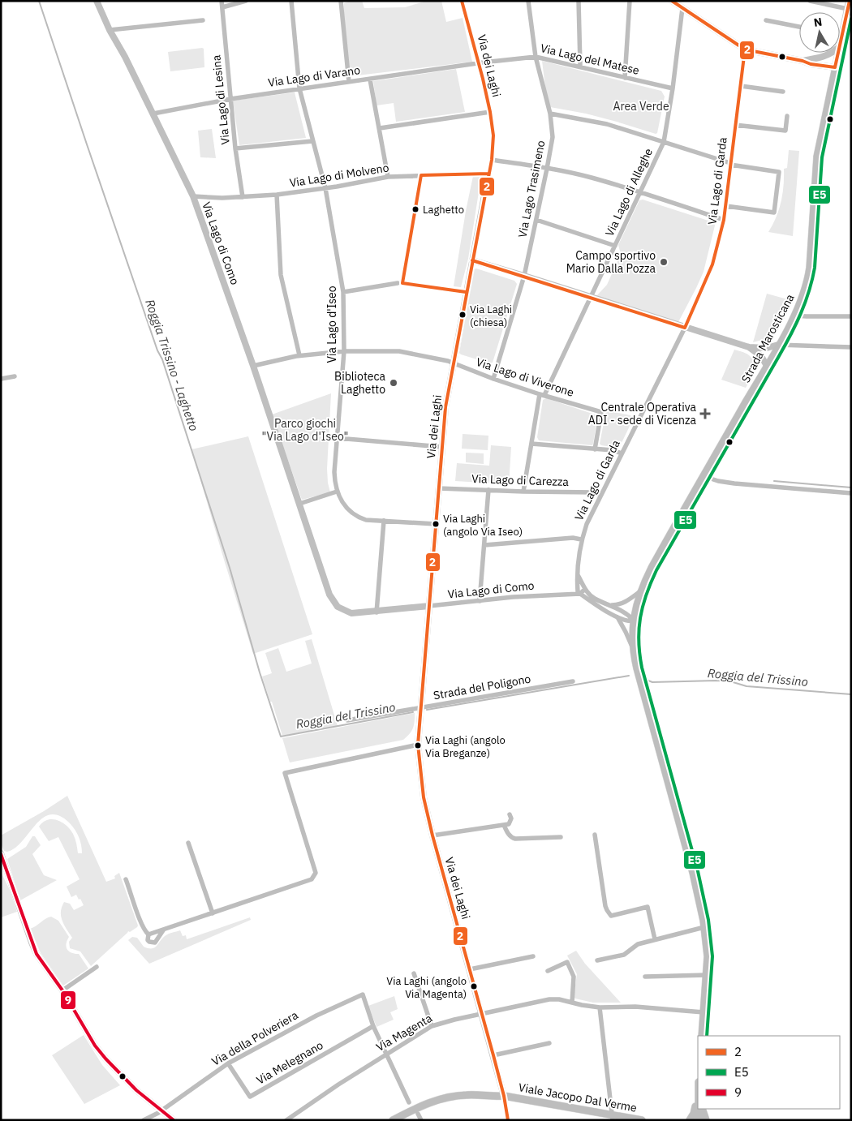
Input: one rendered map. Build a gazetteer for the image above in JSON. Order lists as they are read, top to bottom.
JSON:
{
  "streets": {
    "main road": ["Strada Marosticana", "Viale Jacopo Dal Verme"],
    "street": [
      "Via Lago del Matese",
      "Via dei Laghi",
      "Via Lago di Varano",
      "Via Lago di Lesina",
      "Via Lago di Molveno",
      "Via Lago di Garda",
      "Via Lago Trasimeno",
      "Via Lago di Alleghe",
      "Via Lago di Como",
      "Via Lago d'Iseo",
      "Via Lago di Viverone",
      "Via Lago di Carezza",
      "Strada del Poligono",
      "Via Magenta",
      "Via della Polveriera",
      "Via Melegnano"
    ]
  },
  "crossings": [
    ["Via Lago del Matese", "Via dei Laghi"],
    ["Via Lago del Matese", "Via Lago di Varano"],
    ["Via Lago del Matese", "Via Lago Trasimeno"],
    ["Via Lago del Matese", "Via Lago di Alleghe"],
    ["Via dei Laghi", "Via Lago di Varano"],
    ["Via dei Laghi", "Via Lago di Molveno"],
    ["Via dei Laghi", "Via Lago di Como"],
    ["Via dei Laghi", "Via Lago d'Iseo"],
    ["Via dei Laghi", "Via Lago di Viverone"],
    ["Via dei Laghi", "Via Lago di Carezza"],
    ["Via dei Laghi", "Strada del Poligono"],
    ["Via dei Laghi", "Via Magenta"],
    ["Via dei Laghi", "Viale Jacopo Dal Verme"],
    ["Via Lago di Varano", "Via Lago di Lesina"],
    ["Via Lago di Varano", "Via Lago di Como"],
    ["Via Lago di Varano", "Via Lago d'Iseo"],
    ["Via Lago di Lesina", "Via Lago di Molveno"],
    ["Via Lago di Molveno", "Via Lago di Como"],
    ["Via Lago di Molveno", "Via Lago d'Iseo"],
    ["Via Lago di Garda", "Via Lago di Como"],
    ["Via Lago di Garda", "Via Lago di Carezza"],
    ["Via Lago Trasimeno", "Via Lago di Viverone"],
    ["Via Lago di Alleghe", "Via Lago di Viverone"],
    ["Via Lago di Alleghe", "Via Lago di Carezza"],
    ["Via Lago di Como", "Via Lago di Viverone"],
    ["Via Lago d'Iseo", "Via Lago di Viverone"],
    ["Strada Marosticana", "Via Magenta"],
    ["Via della Polveriera", "Via Melegnano"]
  ],
  "water": ["Roggia Trissino - Laghetto", "Roggia del Trissino"],
  "parks": ["Area Verde", "Parco giochi \"Via Lago d'Iseo\""],
  "places": {
    "other": [
      "Laghetto",
      "Campo sportivo Mario Dalla Pozza",
      "Via Laghi (chiesa)",
      "Biblioteca Laghetto",
      "Via Laghi (angolo Via Iseo)",
      "Via Laghi (angolo Via Breganze)",
      "Via Laghi (angolo Via Magenta)"
    ],
    "health": ["Centrale Operativa ADI - sede di Vicenza"]
  },
  "lines": ["transit line 2", "transit line E5", "transit line 9"],
  "legend": ["2", "E5", "9"],
  "north": "top"
}
